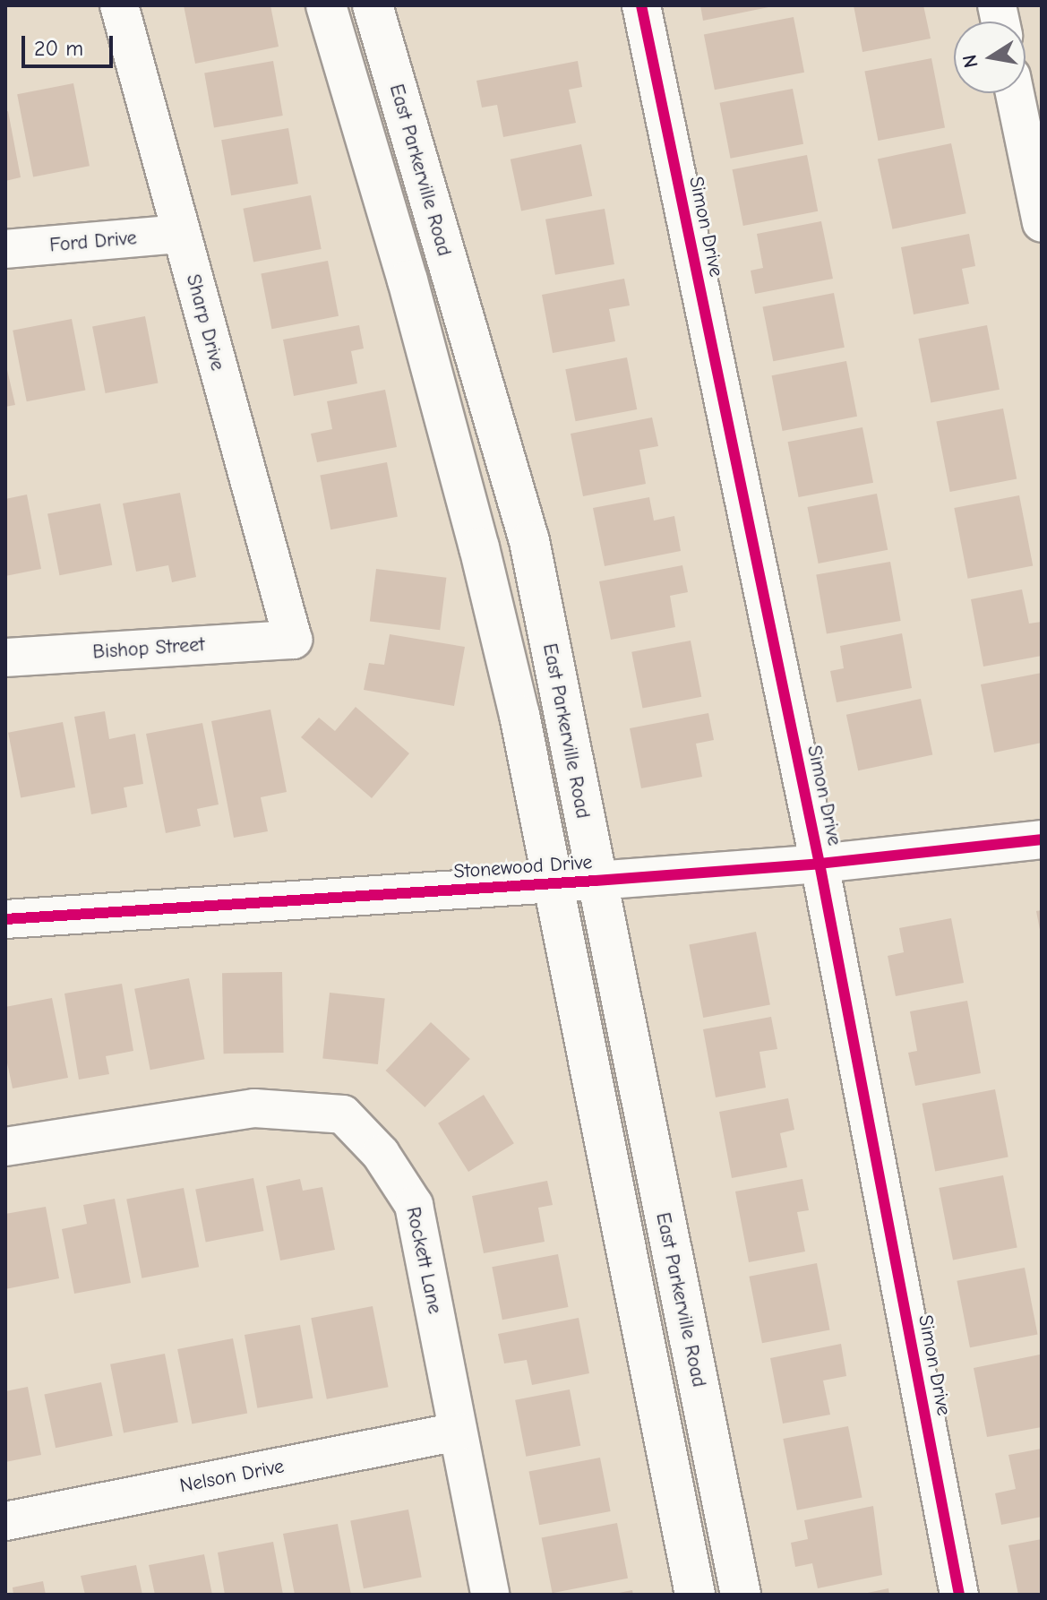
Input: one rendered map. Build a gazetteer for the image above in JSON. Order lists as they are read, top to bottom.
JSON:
{
  "streets": {
    "main road": ["East Parkerville Road"],
    "street": [
      "Simon Drive",
      "Ford Drive",
      "Sharp Drive",
      "Bishop Street",
      "Stonewood Drive",
      "Rockett Lane",
      "Nelson Drive"
    ]
  },
  "crossings": [
    ["East Parkerville Road", "Stonewood Drive"],
    ["Simon Drive", "Stonewood Drive"],
    ["Ford Drive", "Sharp Drive"],
    ["Sharp Drive", "Bishop Street"],
    ["Rockett Lane", "Nelson Drive"]
  ],
  "scale_bar": "20 m",
  "north": "left"
}
